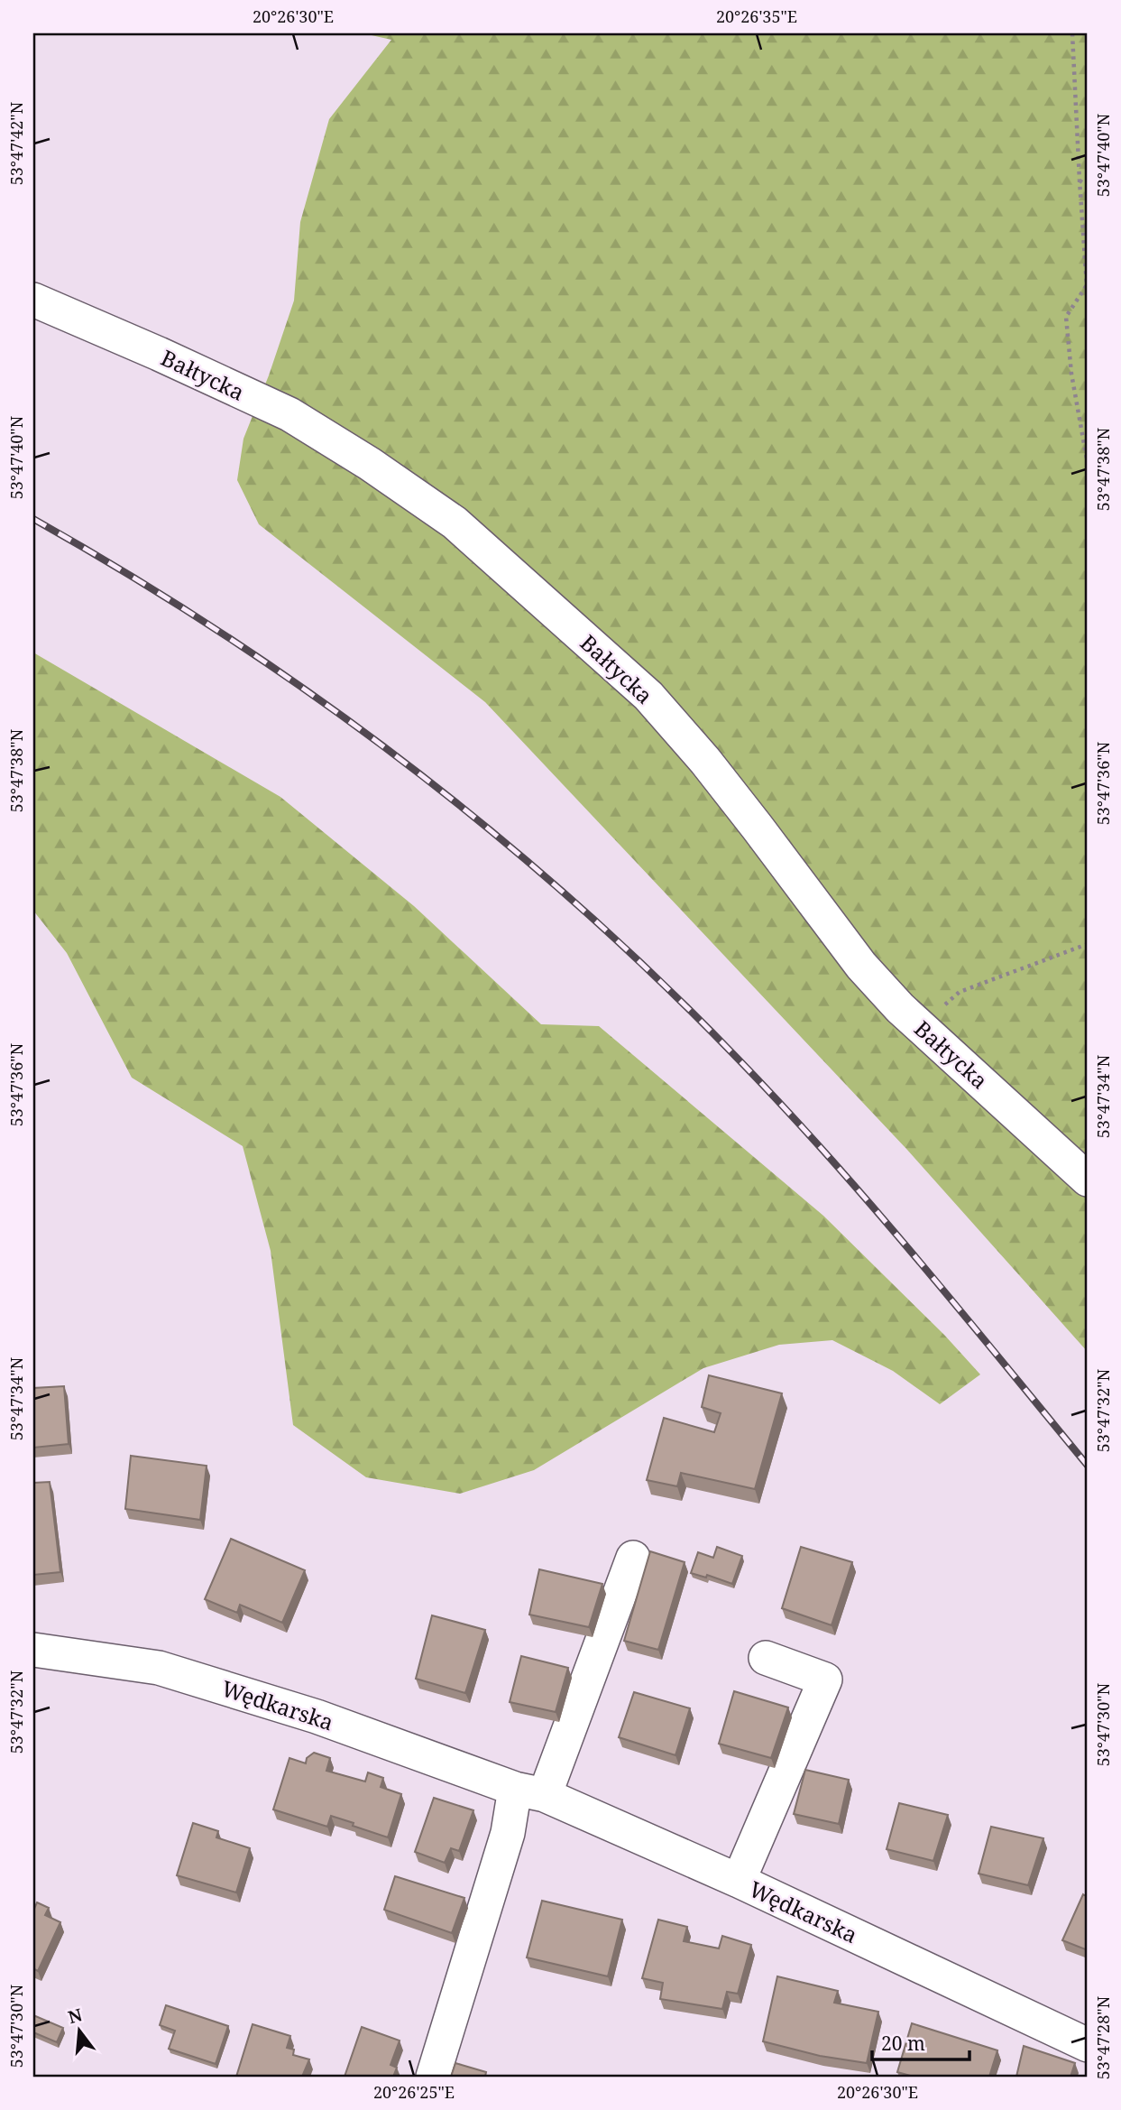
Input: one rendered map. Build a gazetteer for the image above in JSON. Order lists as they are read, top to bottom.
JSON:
{
  "streets": {
    "street": ["Bałtycka", "Wędkarska"]
  },
  "scale_bar": "20 m",
  "north": "top",
  "coordinates": [
    "20°26'30\"E",
    "20°26'35\"E",
    "53°47'42\"N",
    "53°47'40\"N",
    "53°47'38\"N",
    "53°47'36\"N",
    "53°47'34\"N",
    "53°47'32\"N",
    "53°47'30\"N",
    "53°47'28\"N",
    "20°26'25\"E"
  ]
}
